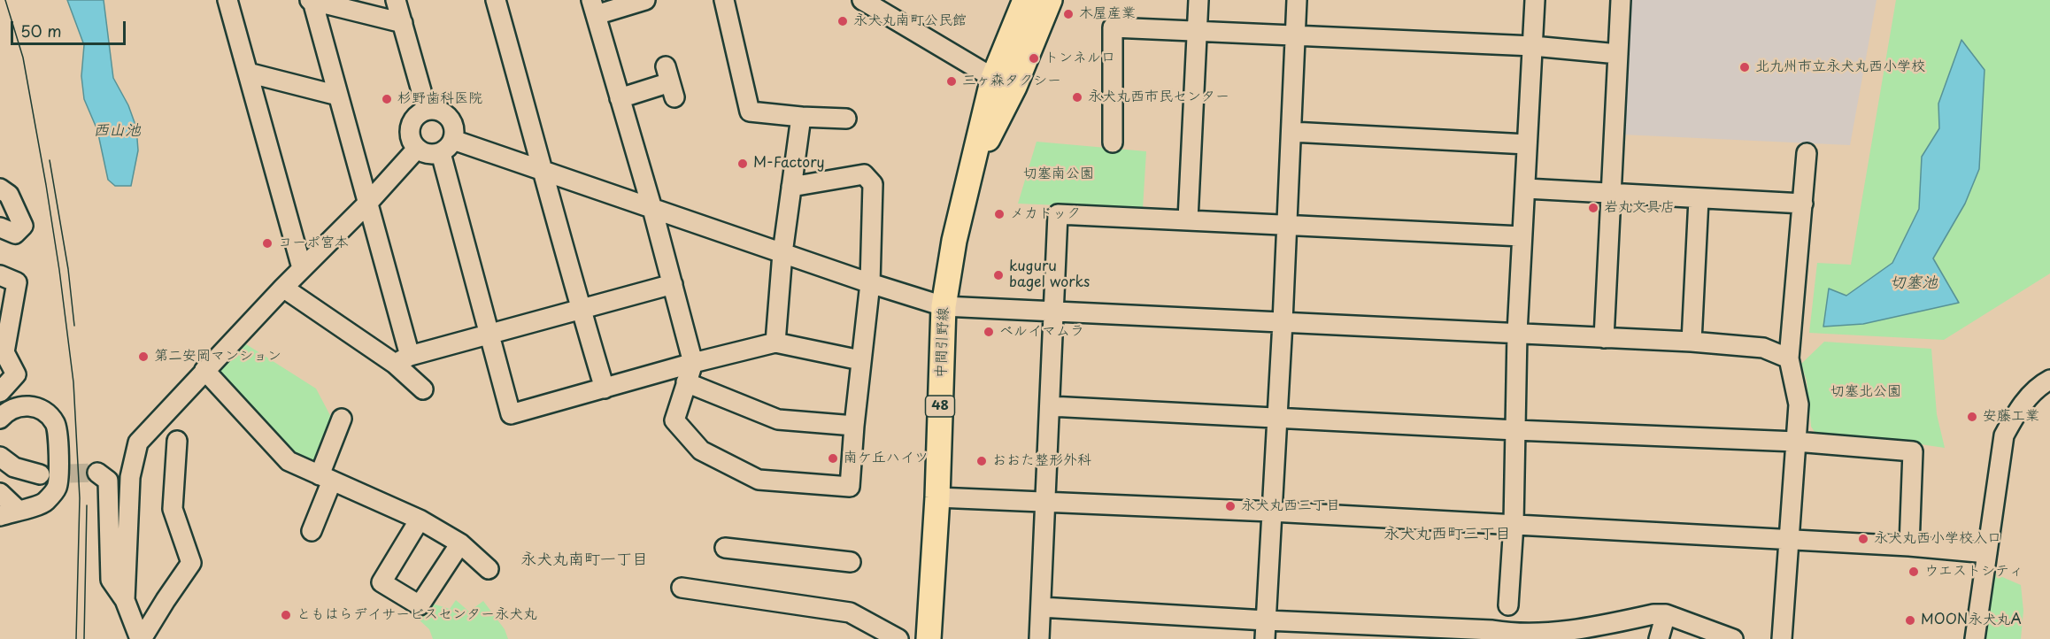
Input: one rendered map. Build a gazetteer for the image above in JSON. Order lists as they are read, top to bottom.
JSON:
{
  "streets": {
    "main road": ["中間引野線", "48"]
  },
  "districts": ["永犬丸西町三丁目", "永犬丸南町一丁目"],
  "water": ["西山池", "切塞池"],
  "parks": ["切塞南公園", "切塞北公園"],
  "places": [
    "木屋産業",
    "永犬丸南町公民館",
    "トンネル口",
    "北九州市立永犬丸西小学校",
    "三ヶ森タクシー",
    "永犬丸西市民センター",
    "杉野歯科医院",
    "M-Factory",
    "岩丸文具店",
    "メカドック",
    "コーポ宮本",
    "kuguru bagel works",
    "ベルイマムラ",
    "第二安岡マンション",
    "安藤工業",
    "南ケ丘ハイツ",
    "おおた整形外科",
    "永犬丸西三丁目",
    "永犬丸西小学校入口",
    "ウエストシティ",
    "ともはらデイサービスセンター永犬丸",
    "MOON永犬丸A"
  ],
  "scale_bar": "50 m"
}
